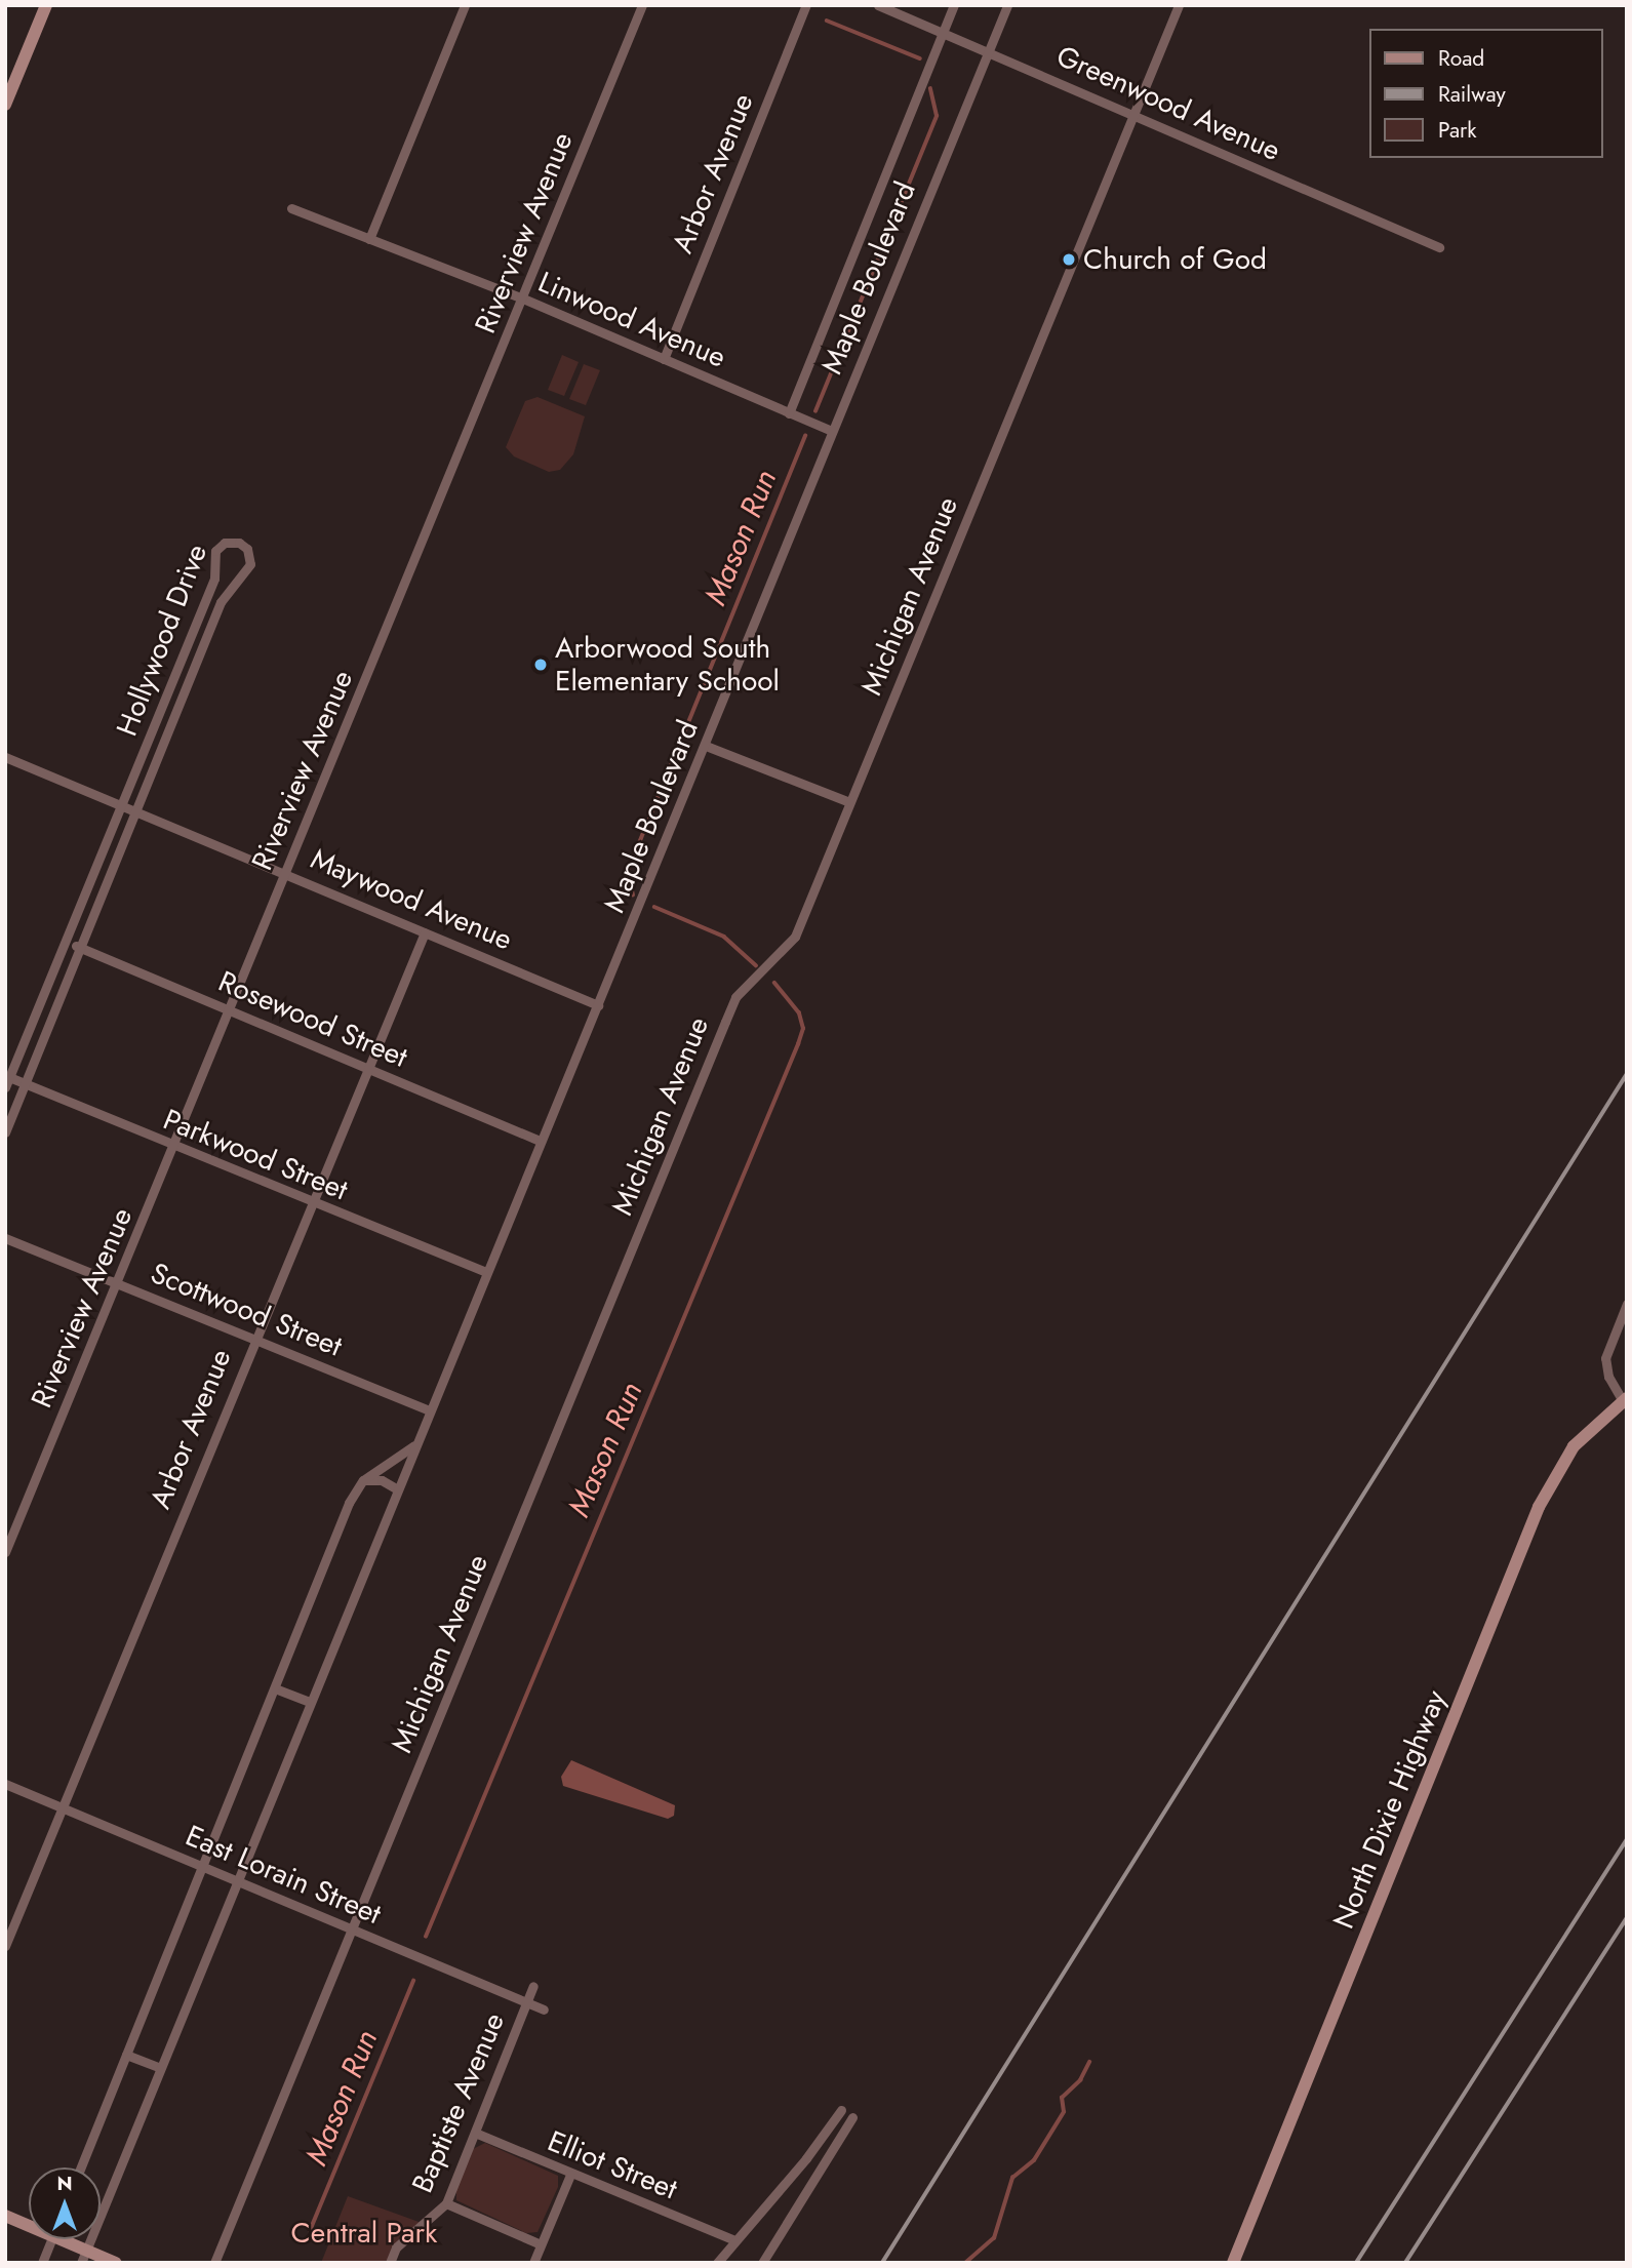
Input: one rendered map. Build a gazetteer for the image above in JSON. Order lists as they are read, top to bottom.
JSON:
{
  "streets": {
    "main road": ["North Dixie Highway"],
    "street": [
      "Greenwood Avenue",
      "Arbor Avenue",
      "Riverview Avenue",
      "Maple Boulevard",
      "Linwood Avenue",
      "Michigan Avenue",
      "Hollywood Drive",
      "Maywood Avenue",
      "Rosewood Street",
      "Parkwood Street",
      "Scottwood Street",
      "East Lorain Street",
      "Baptiste Avenue",
      "Elliot Street"
    ]
  },
  "crossings": [
    ["Greenwood Avenue", "Maple Boulevard"],
    ["Greenwood Avenue", "Michigan Avenue"],
    ["Arbor Avenue", "Linwood Avenue"],
    ["Arbor Avenue", "Maywood Avenue"],
    ["Arbor Avenue", "Rosewood Street"],
    ["Arbor Avenue", "Parkwood Street"],
    ["Arbor Avenue", "Scottwood Street"],
    ["Arbor Avenue", "East Lorain Street"],
    ["Riverview Avenue", "Linwood Avenue"],
    ["Riverview Avenue", "Maywood Avenue"],
    ["Riverview Avenue", "Rosewood Street"],
    ["Riverview Avenue", "Parkwood Street"],
    ["Riverview Avenue", "Scottwood Street"],
    ["Maple Boulevard", "Linwood Avenue"],
    ["Maple Boulevard", "Maywood Avenue"],
    ["Maple Boulevard", "Rosewood Street"],
    ["Maple Boulevard", "Parkwood Street"],
    ["Maple Boulevard", "Scottwood Street"],
    ["Maple Boulevard", "East Lorain Street"],
    ["Michigan Avenue", "East Lorain Street"],
    ["Hollywood Drive", "Maywood Avenue"],
    ["Hollywood Drive", "Rosewood Street"],
    ["Hollywood Drive", "Parkwood Street"],
    ["East Lorain Street", "Baptiste Avenue"],
    ["Baptiste Avenue", "Elliot Street"]
  ],
  "water": ["Mason Run"],
  "parks": ["Central Park"],
  "places": ["Church of God", "Arborwood South Elementary School"],
  "legend": ["Road", "Railway", "Park"],
  "north": "top"
}
